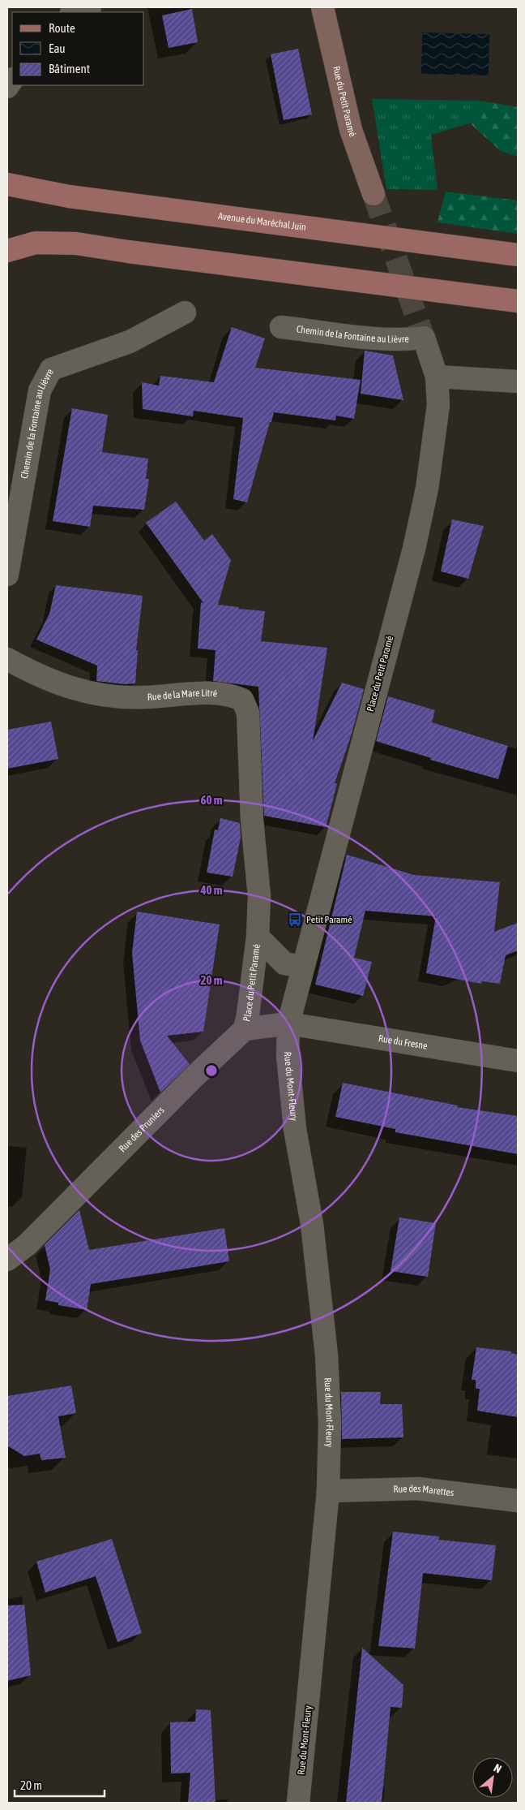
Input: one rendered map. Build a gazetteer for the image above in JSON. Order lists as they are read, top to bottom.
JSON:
{
  "streets": {
    "main road": ["Avenue du Maréchal Juin"],
    "street": [
      "Rue du Petit Paramé",
      "Chemin de la Fontaine au Lièvre",
      "Place du Petit Paramé",
      "Rue de la Mare Litré",
      "Rue du Fresne",
      "Rue du Mont-Fleury",
      "Rue des Pruniers",
      "Rue des Marettes"
    ]
  },
  "crossings": [
    ["Chemin de la Fontaine au Lièvre", "Place du Petit Paramé"],
    ["Place du Petit Paramé", "Rue de la Mare Litré"],
    ["Place du Petit Paramé", "Rue du Fresne"],
    ["Place du Petit Paramé", "Rue du Mont-Fleury"],
    ["Place du Petit Paramé", "Rue des Pruniers"],
    ["Rue du Fresne", "Rue du Mont-Fleury"],
    ["Rue du Mont-Fleury", "Rue des Marettes"]
  ],
  "places": {
    "bus stop": ["Petit Paramé"]
  },
  "legend": ["Route", "Eau", "Bâtiment"],
  "scale_bar": "20 m",
  "north": "top right",
  "rings": ["60 m", "40 m", "20 m"]
}
